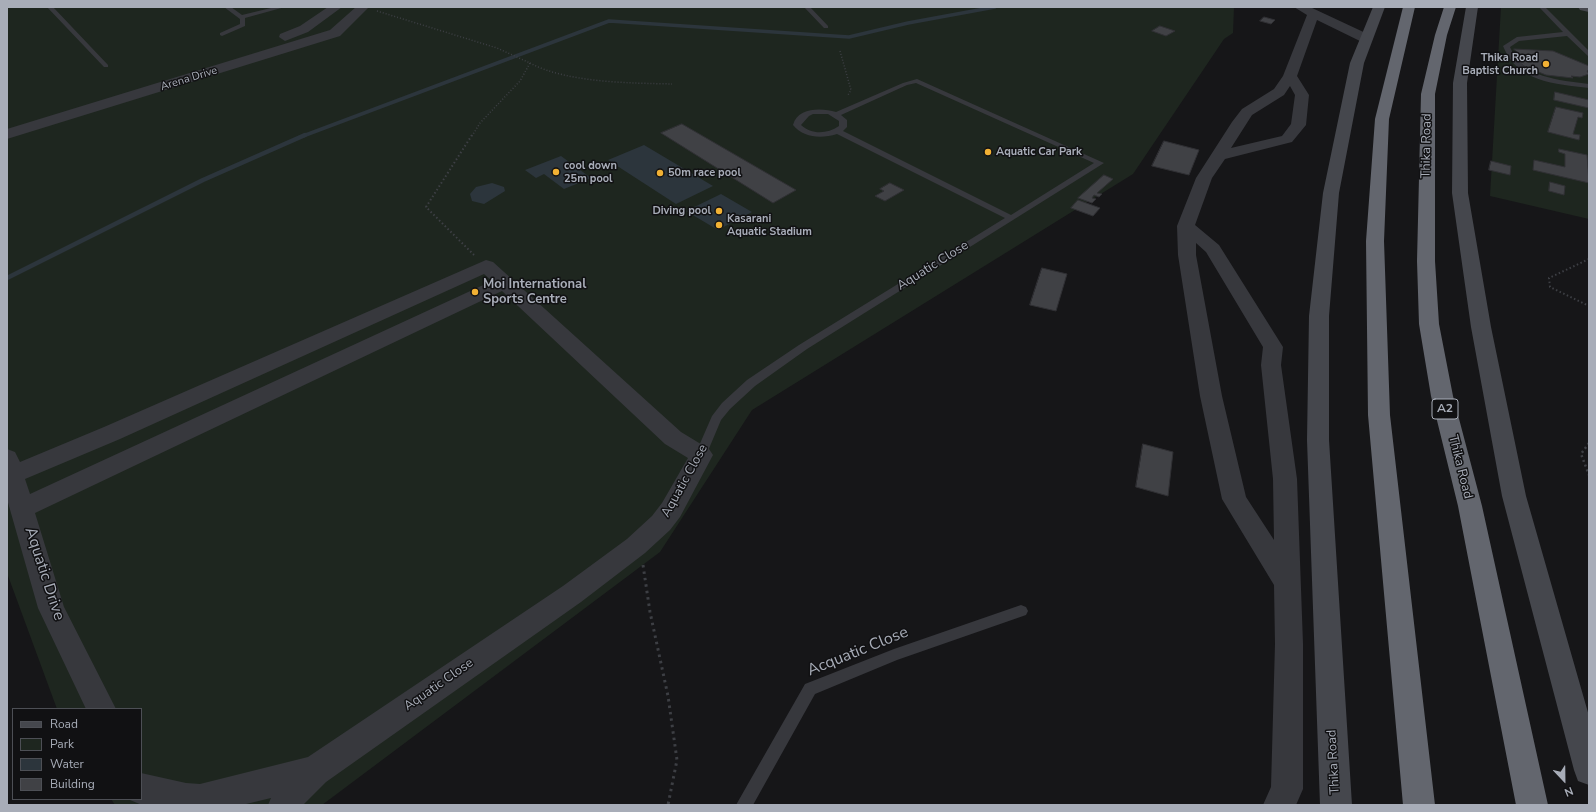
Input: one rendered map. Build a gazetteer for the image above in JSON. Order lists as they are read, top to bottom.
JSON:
{
  "streets": {
    "highway": ["Thika Road", "A2"],
    "street": ["Arena Drive", "Aquatic Close", "Aquatic Drive"],
    "lane": ["Acquatic Close"]
  },
  "places": [
    "Thika Road Baptist Church",
    "Aquatic Car Park",
    "cool down 25m pool",
    "50m race pool",
    "Diving pool",
    "Kasarani Aquatic Stadium",
    "Moi International Sports Centre"
  ],
  "legend": [
    "Road",
    "Park",
    "Water",
    "Building"
  ],
  "north": "bottom"
}
